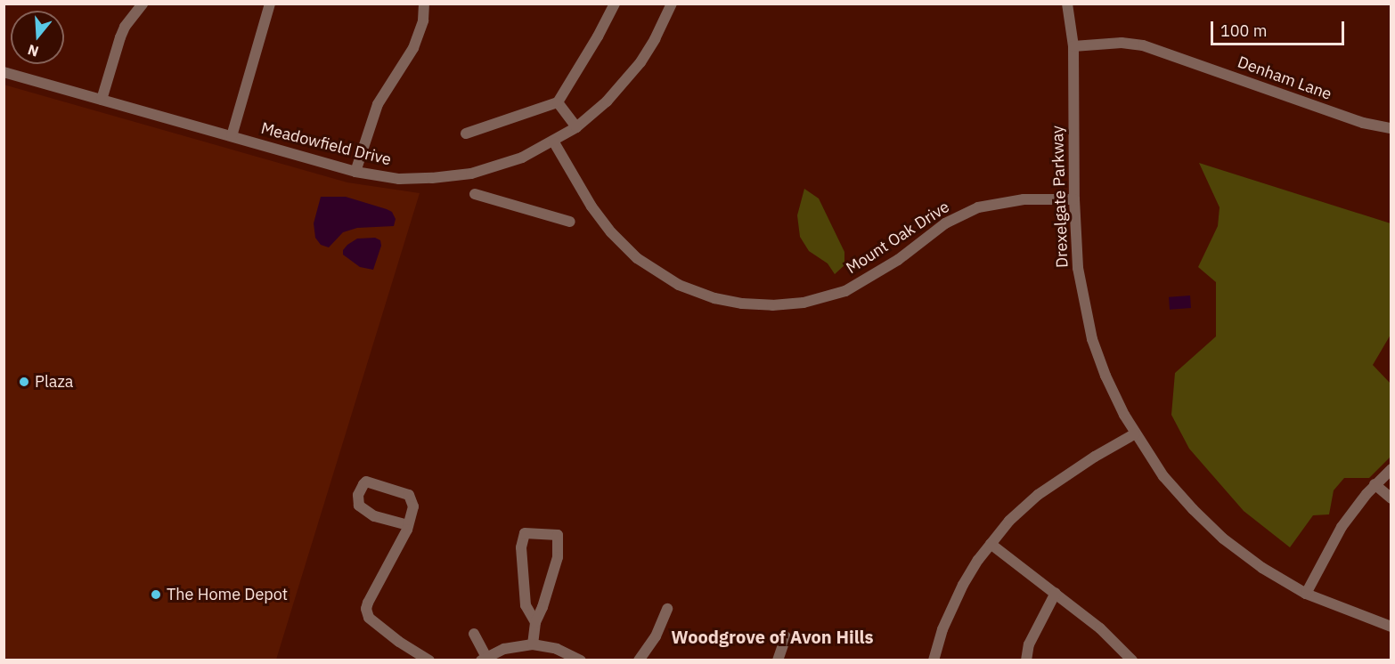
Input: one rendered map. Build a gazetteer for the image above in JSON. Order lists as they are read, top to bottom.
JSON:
{
  "streets": {
    "street": [
      "Denham Lane",
      "Meadowfield Drive",
      "Drexelgate Parkway",
      "Mount Oak Drive"
    ]
  },
  "crossings": [
    ["Denham Lane", "Drexelgate Parkway"],
    ["Meadowfield Drive", "Mount Oak Drive"],
    ["Drexelgate Parkway", "Mount Oak Drive"]
  ],
  "districts": ["Woodgrove of Avon Hills"],
  "places": ["Plaza", "The Home Depot"],
  "scale_bar": "100 m",
  "north": "bottom"
}
